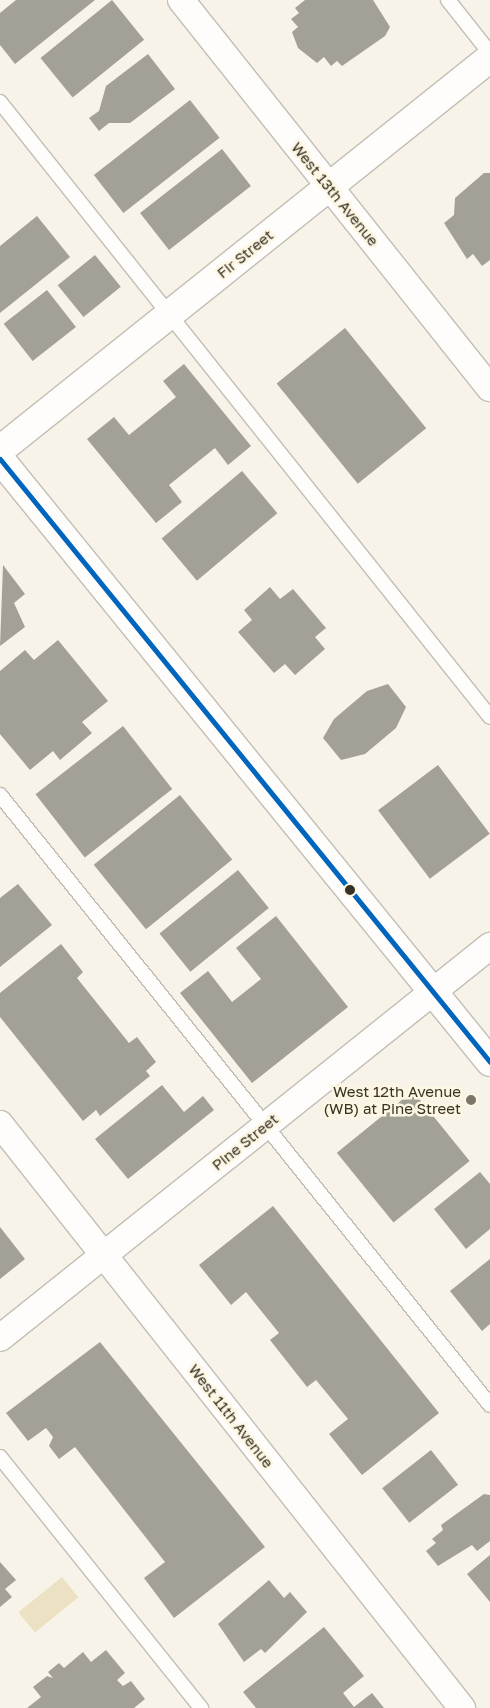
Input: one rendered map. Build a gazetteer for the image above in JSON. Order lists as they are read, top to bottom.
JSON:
{
  "streets": {
    "street": [
      "West 13th Avenue",
      "Fir Street",
      "Pine Street",
      "West 11th Avenue"
    ]
  },
  "crossings": [
    ["West 13th Avenue", "Fir Street"],
    ["Pine Street", "West 11th Avenue"]
  ],
  "places": ["West 12th Avenue (WB) at Pine Street"]
}
